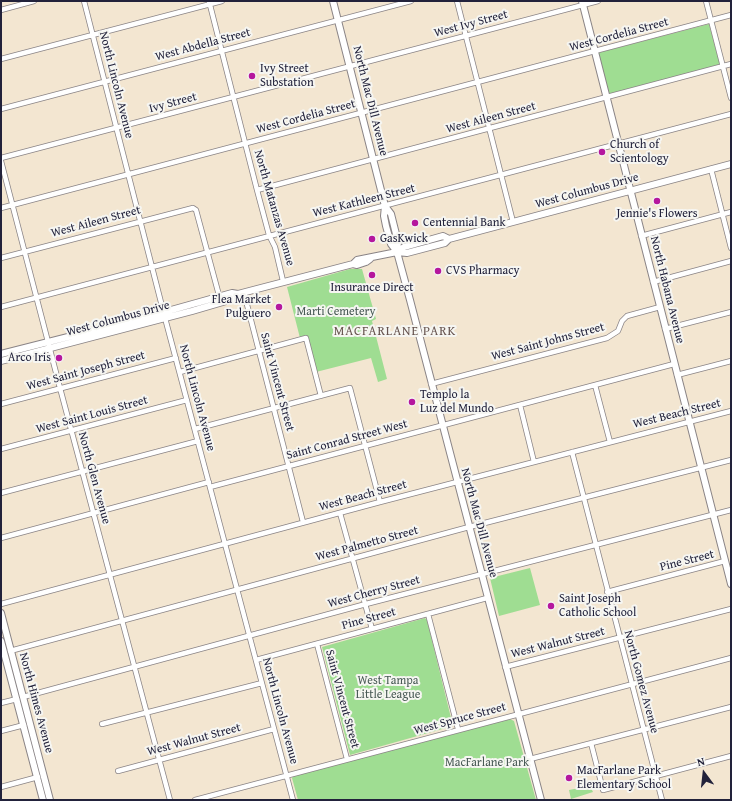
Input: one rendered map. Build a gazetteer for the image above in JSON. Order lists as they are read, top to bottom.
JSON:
{
  "streets": {
    "street": [
      "West Ivy Street",
      "West Cordelia Street",
      "West Abdella Street",
      "North Lincoln Avenue",
      "North Mac Dill Avenue",
      "Ivy Street",
      "West Aileen Street",
      "West Columbus Drive",
      "West Kathleen Street",
      "North Matanzas Avenue",
      "North Habana Avenue",
      "West Saint Johns Street",
      "West Saint Joseph Street",
      "Saint Vincent Street",
      "West Beach Street",
      "West Saint Louis Street",
      "Saint Conrad Street West",
      "North Glen Avenue",
      "West Palmetto Street",
      "Pine Street",
      "West Cherry Street",
      "West Walnut Street",
      "North Gomez Avenue",
      "North Himes Avenue",
      "West Spruce Street"
    ]
  },
  "crossings": [
    ["West Ivy Street", "North Mac Dill Avenue"],
    ["West Ivy Street", "Ivy Street"],
    ["West Ivy Street", "North Habana Avenue"],
    ["West Cordelia Street", "North Lincoln Avenue"],
    ["West Cordelia Street", "North Mac Dill Avenue"],
    ["West Cordelia Street", "North Matanzas Avenue"],
    ["West Cordelia Street", "North Habana Avenue"],
    ["West Cordelia Street", "North Glen Avenue"],
    ["West Abdella Street", "North Lincoln Avenue"],
    ["West Abdella Street", "North Mac Dill Avenue"],
    ["West Abdella Street", "North Matanzas Avenue"],
    ["North Lincoln Avenue", "Ivy Street"],
    ["North Lincoln Avenue", "West Aileen Street"],
    ["North Lincoln Avenue", "West Columbus Drive"],
    ["North Lincoln Avenue", "West Kathleen Street"],
    ["North Lincoln Avenue", "West Saint Joseph Street"],
    ["North Lincoln Avenue", "West Beach Street"],
    ["North Lincoln Avenue", "West Saint Louis Street"],
    ["North Lincoln Avenue", "Saint Conrad Street West"],
    ["North Lincoln Avenue", "West Palmetto Street"],
    ["North Lincoln Avenue", "Pine Street"],
    ["North Lincoln Avenue", "West Cherry Street"],
    ["North Lincoln Avenue", "West Walnut Street"],
    ["North Lincoln Avenue", "West Spruce Street"],
    ["North Mac Dill Avenue", "Ivy Street"],
    ["North Mac Dill Avenue", "West Aileen Street"],
    ["North Mac Dill Avenue", "West Columbus Drive"],
    ["North Mac Dill Avenue", "West Kathleen Street"],
    ["North Mac Dill Avenue", "West Saint Johns Street"],
    ["North Mac Dill Avenue", "West Beach Street"],
    ["North Mac Dill Avenue", "Saint Conrad Street West"],
    ["North Mac Dill Avenue", "West Palmetto Street"],
    ["North Mac Dill Avenue", "Pine Street"],
    ["North Mac Dill Avenue", "West Cherry Street"],
    ["North Mac Dill Avenue", "West Walnut Street"],
    ["North Mac Dill Avenue", "West Spruce Street"],
    ["Ivy Street", "North Matanzas Avenue"],
    ["Ivy Street", "North Glen Avenue"],
    ["West Aileen Street", "West Kathleen Street"],
    ["West Aileen Street", "North Matanzas Avenue"],
    ["West Aileen Street", "North Habana Avenue"],
    ["West Aileen Street", "North Glen Avenue"],
    ["West Columbus Drive", "North Matanzas Avenue"],
    ["West Columbus Drive", "North Habana Avenue"],
    ["West Columbus Drive", "Saint Vincent Street"],
    ["West Columbus Drive", "North Glen Avenue"],
    ["West Kathleen Street", "North Matanzas Avenue"],
    ["West Kathleen Street", "North Habana Avenue"],
    ["West Kathleen Street", "North Glen Avenue"],
    ["North Habana Avenue", "West Saint Johns Street"],
    ["North Habana Avenue", "West Beach Street"],
    ["North Habana Avenue", "Saint Conrad Street West"],
    ["North Habana Avenue", "West Palmetto Street"],
    ["North Habana Avenue", "Pine Street"],
    ["North Habana Avenue", "West Cherry Street"],
    ["West Saint Joseph Street", "North Glen Avenue"],
    ["Saint Vincent Street", "West Beach Street"],
    ["Saint Vincent Street", "Saint Conrad Street West"],
    ["Saint Vincent Street", "Pine Street"],
    ["Saint Vincent Street", "West Spruce Street"],
    ["West Beach Street", "North Glen Avenue"],
    ["West Beach Street", "North Gomez Avenue"],
    ["West Saint Louis Street", "North Glen Avenue"],
    ["Saint Conrad Street West", "North Glen Avenue"],
    ["North Glen Avenue", "West Palmetto Street"],
    ["North Glen Avenue", "West Cherry Street"],
    ["North Glen Avenue", "West Walnut Street"],
    ["West Palmetto Street", "North Gomez Avenue"],
    ["West Palmetto Street", "North Himes Avenue"],
    ["Pine Street", "North Gomez Avenue"],
    ["West Cherry Street", "North Gomez Avenue"],
    ["West Cherry Street", "North Himes Avenue"],
    ["West Walnut Street", "North Gomez Avenue"],
    ["North Gomez Avenue", "West Spruce Street"]
  ],
  "districts": ["MACFARLANE PARK"],
  "parks": ["Marti Cemetery", "West Tampa Little League", "MacFarlane Park"],
  "places": [
    "Ivy Street Substation",
    "Church of Scientology",
    "Jennie's Flowers",
    "Centennial Bank",
    "GasKwick",
    "CVS Pharmacy",
    "Insurance Direct",
    "Flea Market Pulguero",
    "Arco Iris",
    "Templo la Luz del Mundo",
    "Saint Joseph Catholic School",
    "MacFarlane Park Elementary School"
  ],
  "north": "top"
}
